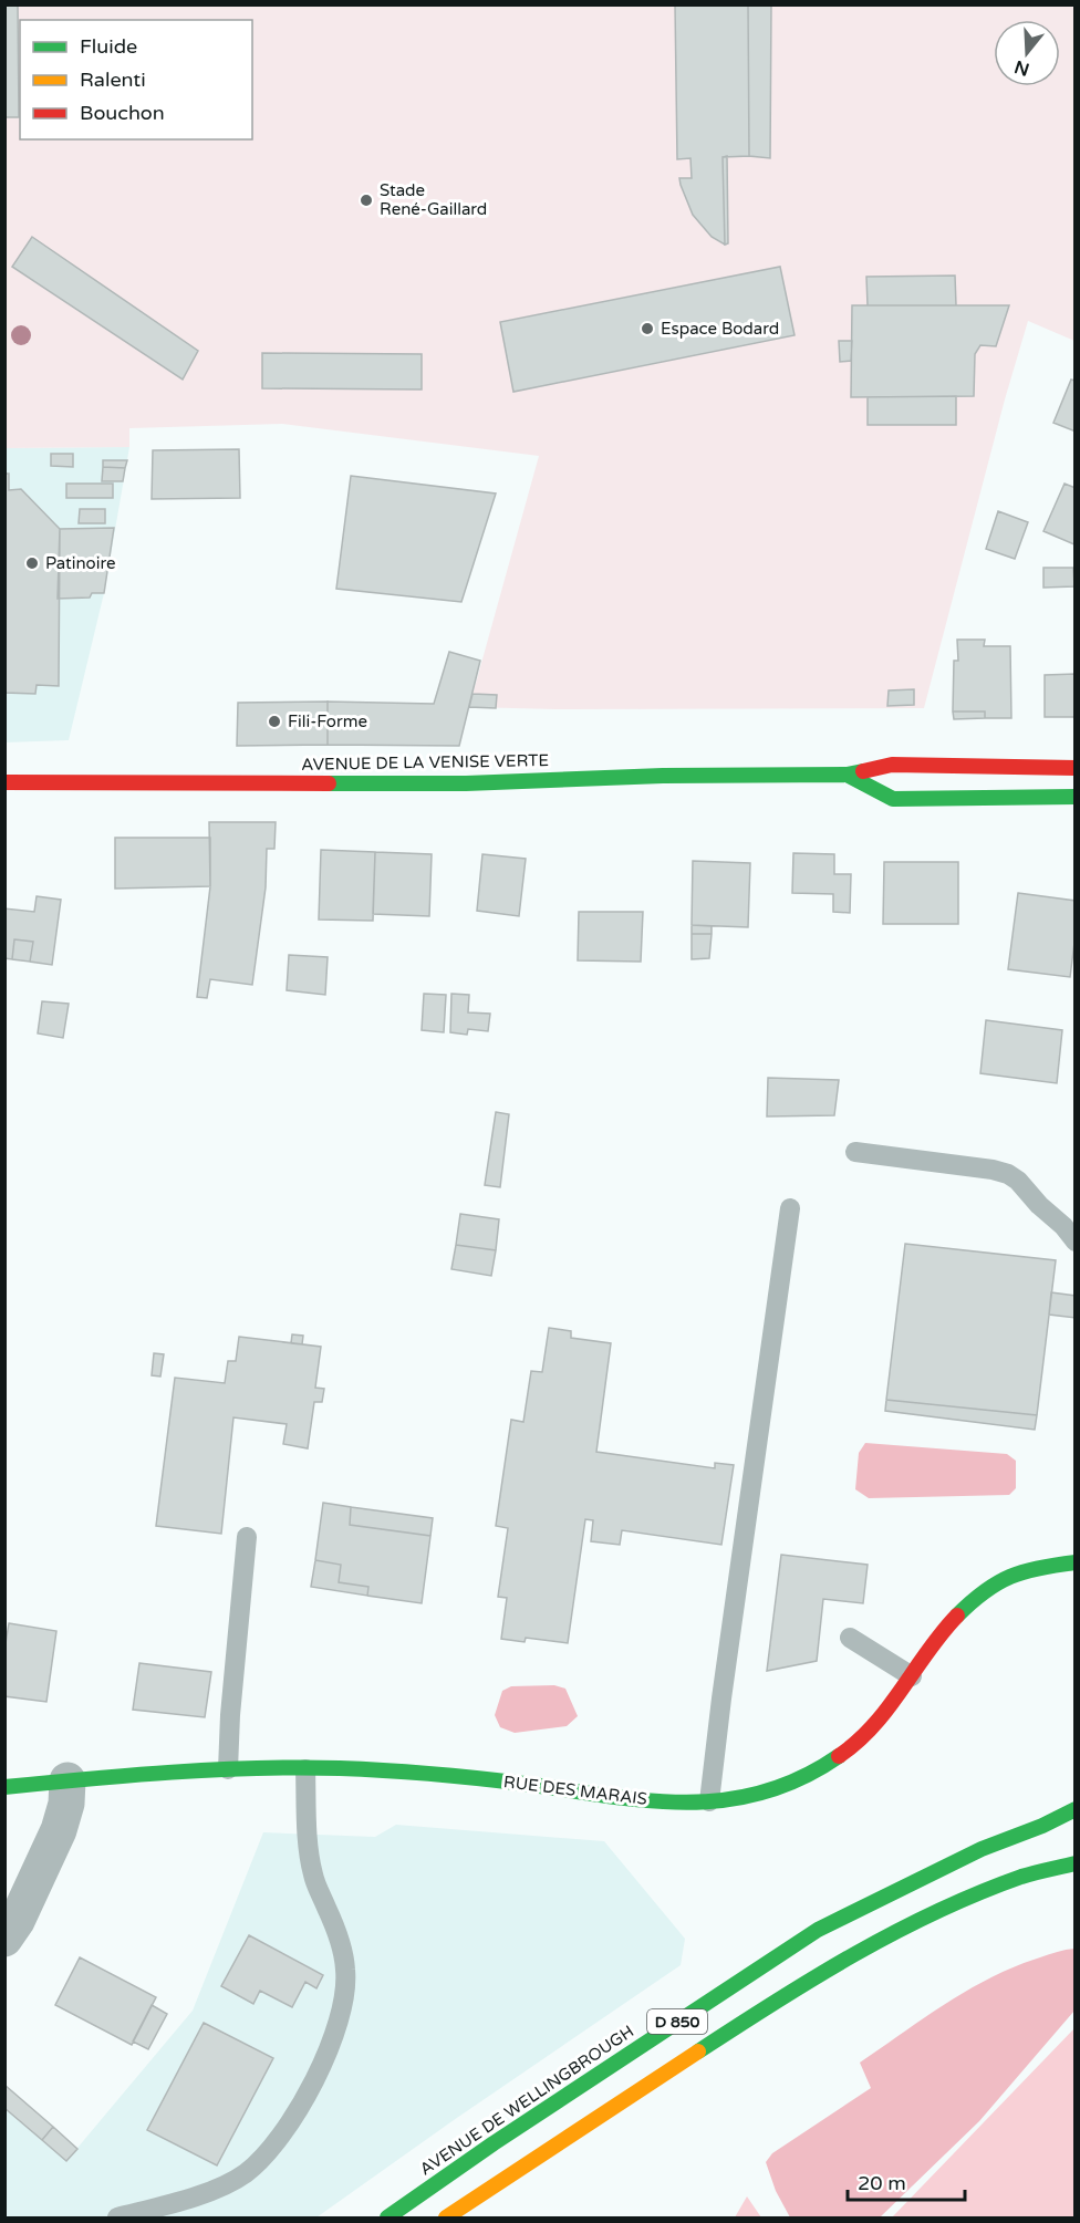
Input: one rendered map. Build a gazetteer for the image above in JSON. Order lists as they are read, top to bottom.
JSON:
{
  "streets": {
    "main road": [
      "AVENUE DE LA VENISE VERTE",
      "RUE DES MARAIS",
      "D 850",
      "AVENUE DE WELLINGBROUGH"
    ]
  },
  "places": [
    "Stade René-Gaillard",
    "Espace Bodard",
    "Patinoire",
    "Fili-Forme"
  ],
  "legend": ["Fluide", "Ralenti", "Bouchon"],
  "scale_bar": "20 m",
  "north": "bottom"
}
